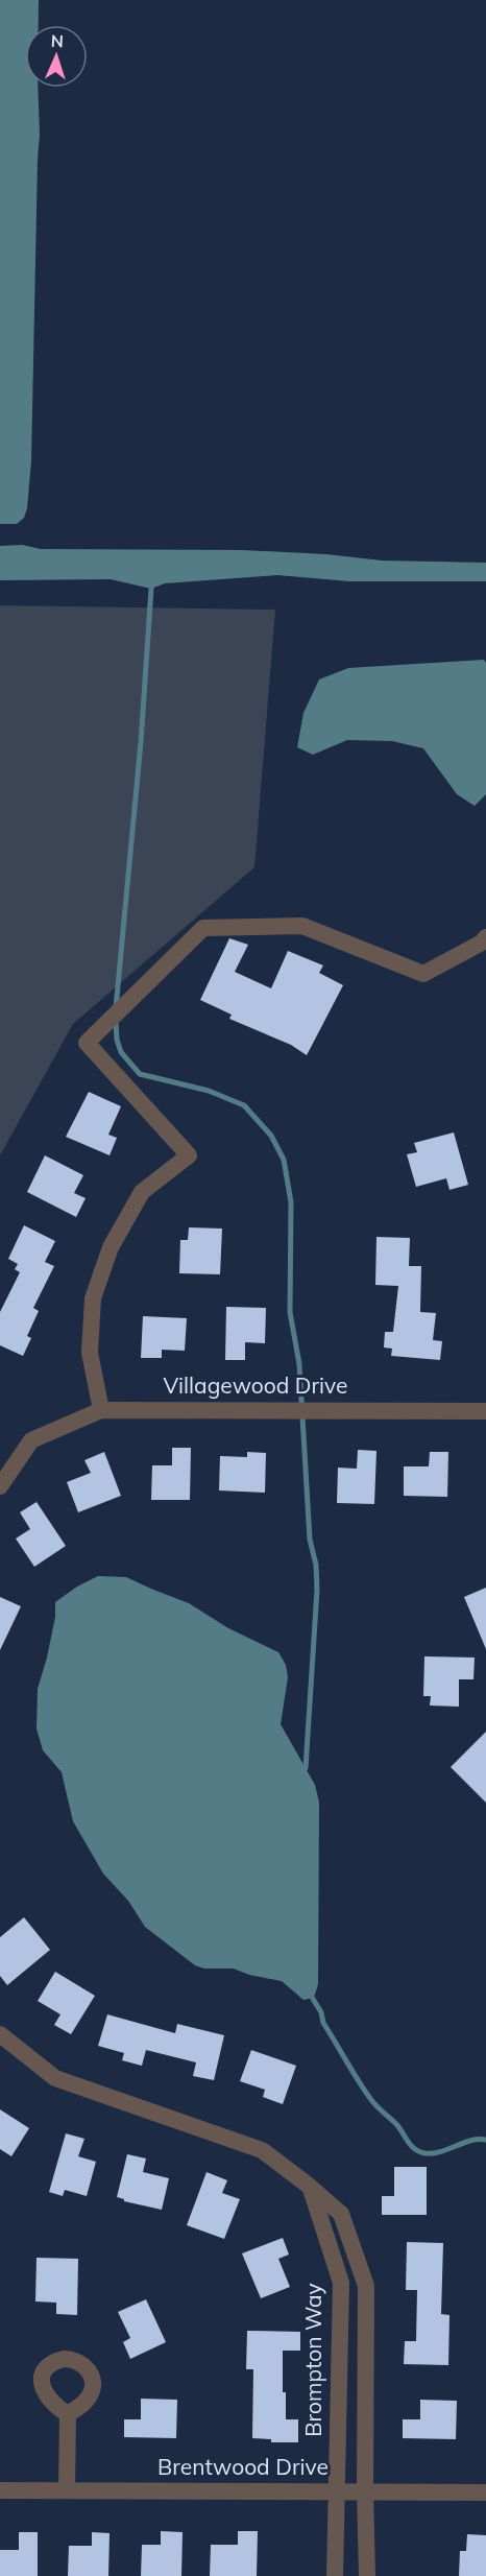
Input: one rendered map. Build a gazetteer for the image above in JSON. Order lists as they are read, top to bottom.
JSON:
{
  "streets": {
    "street": ["Villagewood Drive", "Brompton Way", "Brentwood Drive"]
  },
  "crossings": [
    ["Brompton Way", "Brentwood Drive"]
  ],
  "north": "top"
}
